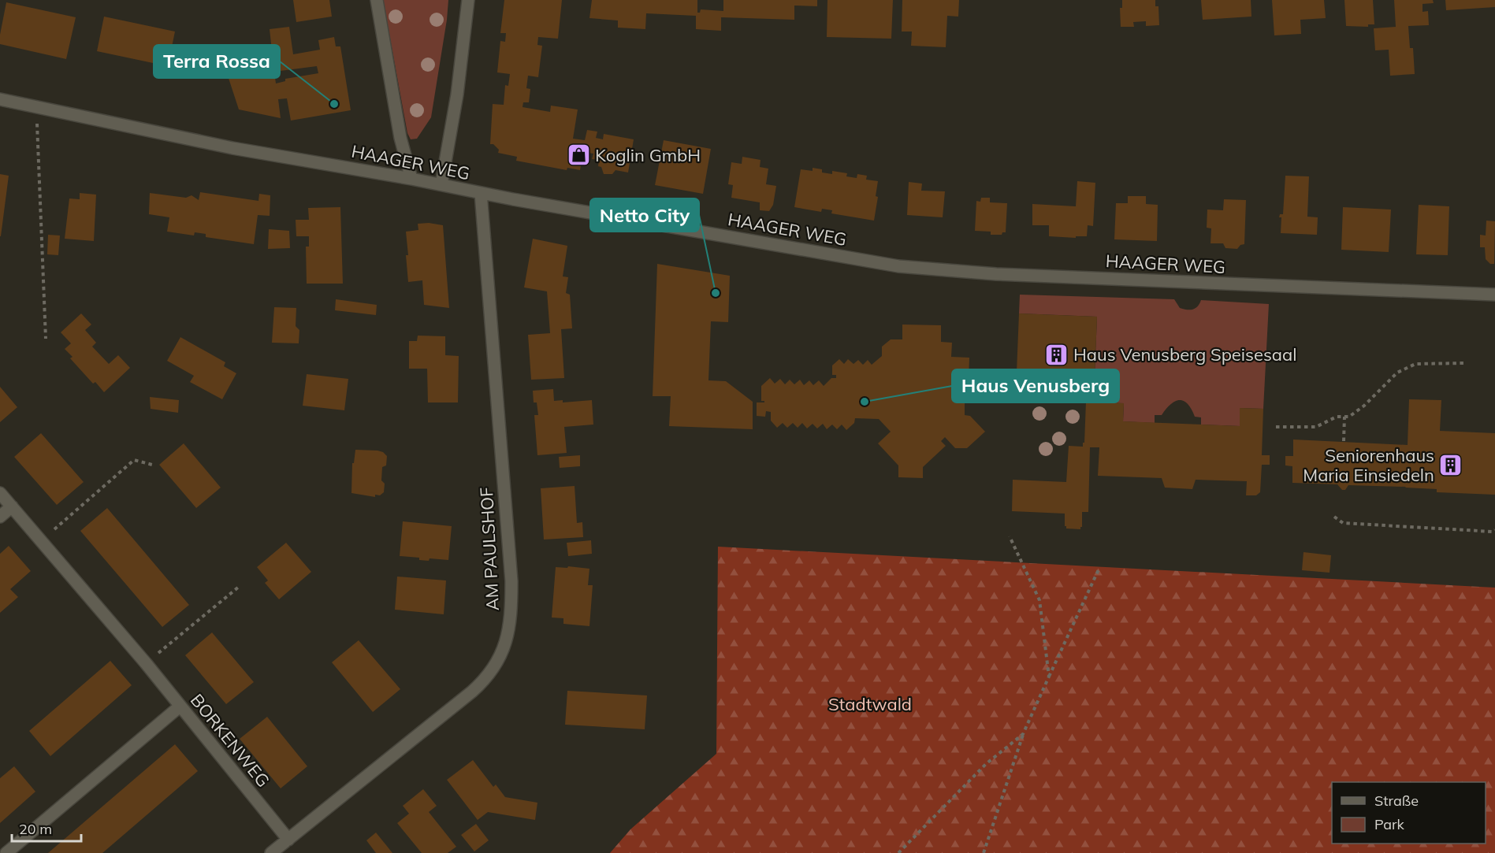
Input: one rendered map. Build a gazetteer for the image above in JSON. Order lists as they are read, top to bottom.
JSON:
{
  "streets": {
    "street": ["HAAGER WEG", "AM PAULSHOF", "BORKENWEG"]
  },
  "crossings": [
    ["HAAGER WEG", "AM PAULSHOF"],
    ["AM PAULSHOF", "BORKENWEG"]
  ],
  "parks": ["Stadtwald"],
  "places": {
    "other": ["Terra Rossa", "Netto City", "Haus Venusberg"],
    "shop": ["Koglin GmbH"],
    "building": ["Haus Venusberg Speisesaal", "Seniorenhaus Maria Einsiedeln"]
  },
  "legend": ["Straße", "Park"],
  "scale_bar": "20 m"
}
